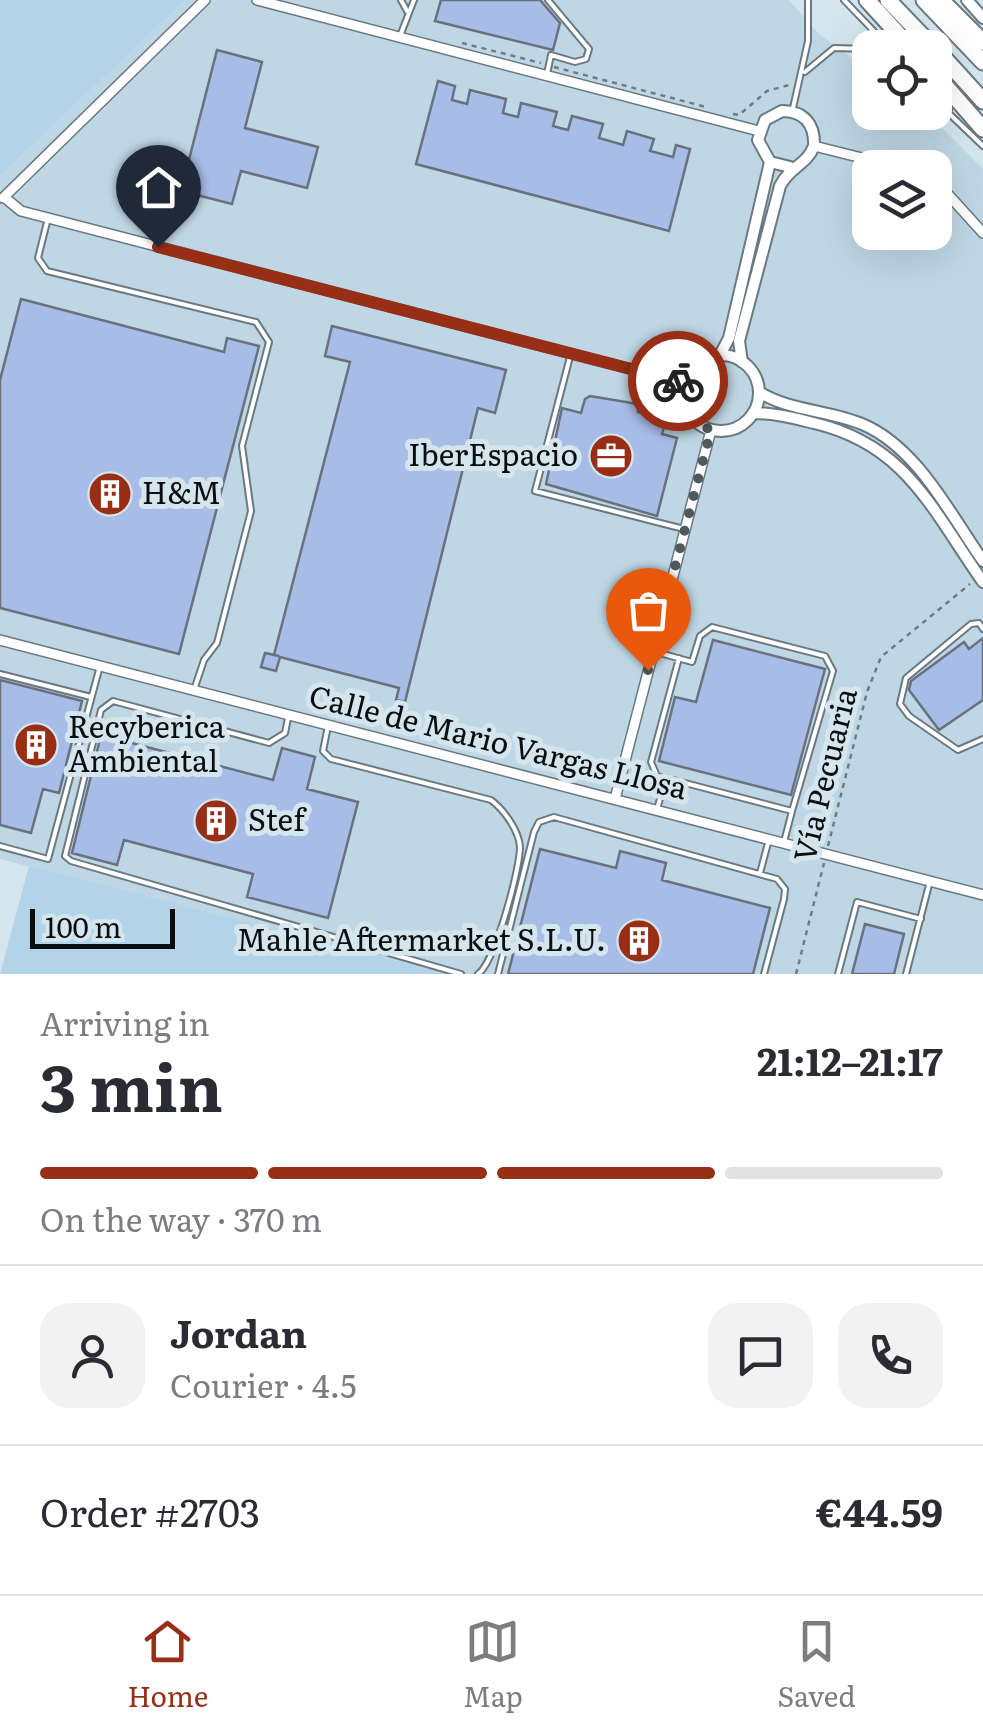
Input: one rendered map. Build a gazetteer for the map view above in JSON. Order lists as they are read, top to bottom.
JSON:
{
  "streets": {
    "street": ["Calle de Mario Vargas Llosa"],
    "path": ["Vía Pecuaria"]
  },
  "crossings": [
    ["Calle de Mario Vargas Llosa", "Vía Pecuaria"]
  ],
  "places": {
    "office": ["IberEspacio"],
    "building": [
      "H&M",
      "Recyberica Ambiental",
      "Stef",
      "Mahle Aftermarket S.L.U."
    ]
  },
  "scale_bar": "100 m",
  "page": {
    "scale": "100 m",
    "heading": ["3 min", "Arriving in", "21:12–21:17"],
    "panel": [
      "Jordan",
      "Courier · 4.5",
      "Order #2703",
      "€44.59"
    ],
    "bar": "On the way · 370 m",
    "tabs": ["Home", "Map", "Saved"]
  }
}
